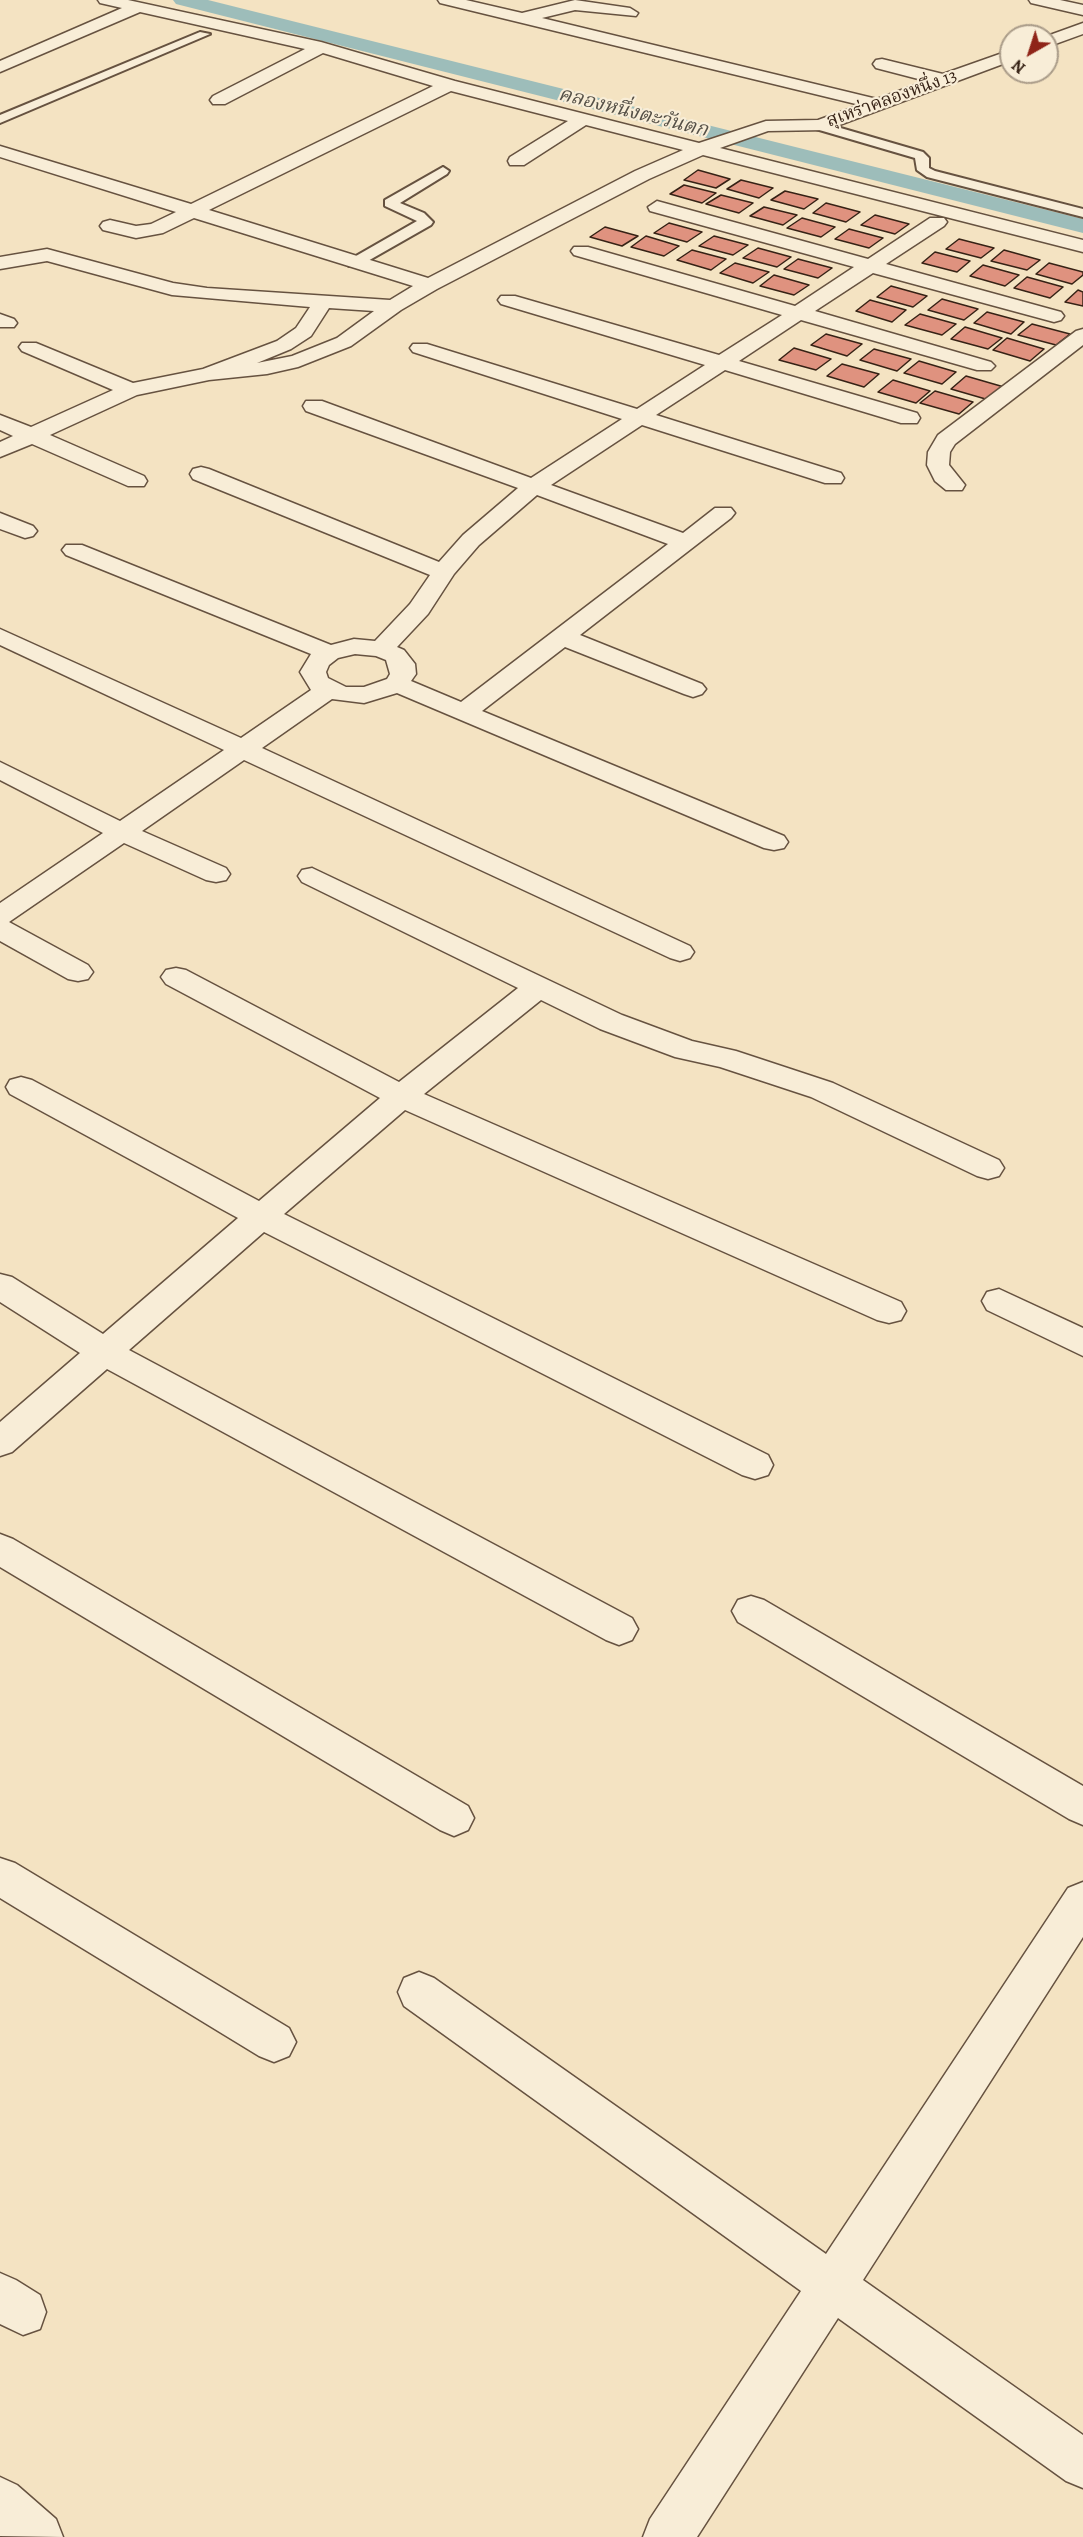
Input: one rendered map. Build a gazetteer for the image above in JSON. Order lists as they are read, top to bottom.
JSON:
{
  "streets": {
    "street": ["สุเหร่าคลองหนึ่ง 13"]
  },
  "water": ["คลองหนึ่งตะวันตก"],
  "north": "bottom left"
}
